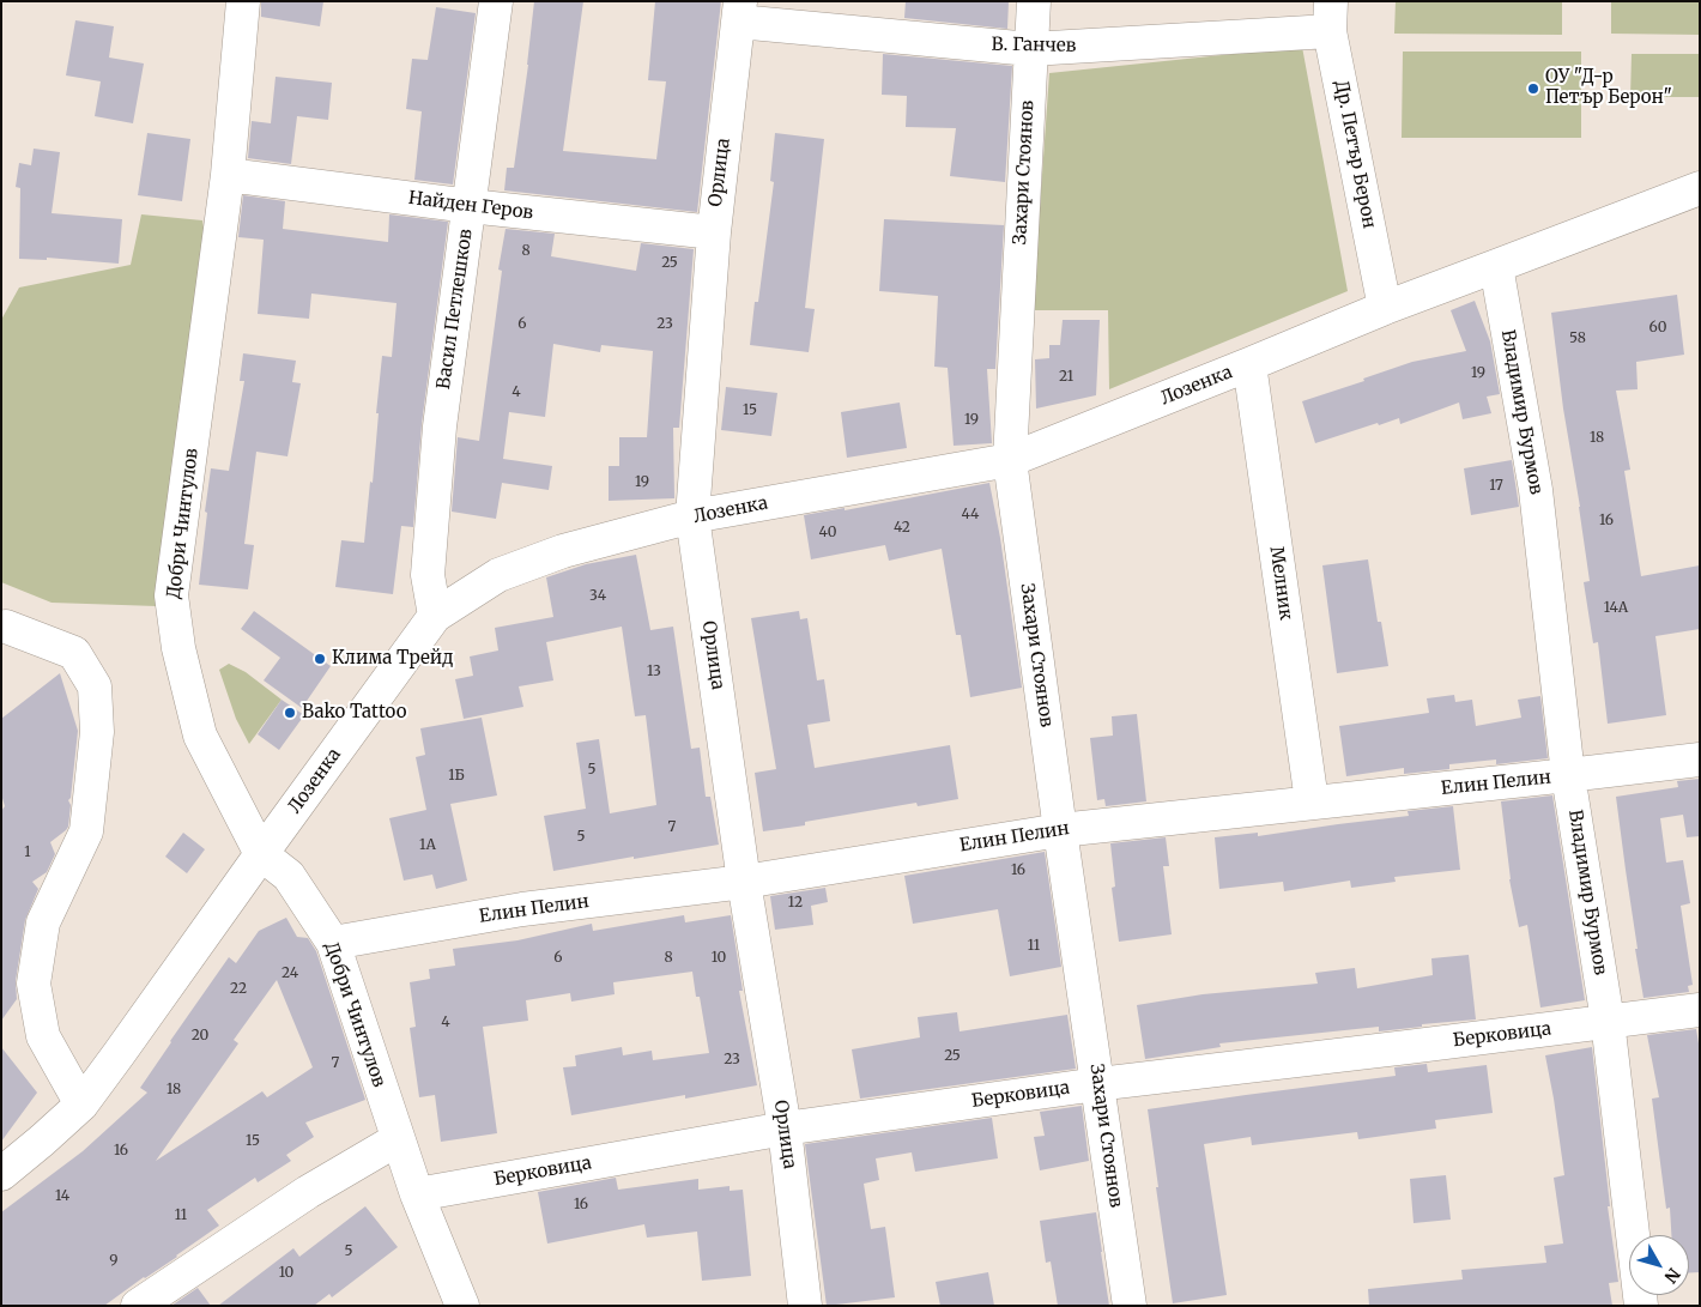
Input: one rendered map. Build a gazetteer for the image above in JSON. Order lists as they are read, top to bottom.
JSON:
{
  "streets": {
    "street": [
      "В. Ганчев",
      "Др. Петър Берон",
      "Орлица",
      "Захари Стоянов",
      "Найден Геров",
      "Васил Петлешков",
      "Лозенка",
      "Владимир Бурмов",
      "Добри Чинтулов",
      "Мелник",
      "Елин Пелин",
      "Берковица"
    ]
  },
  "crossings": [
    ["В. Ганчев", "Др. Петър Берон"],
    ["В. Ганчев", "Орлица"],
    ["В. Ганчев", "Захари Стоянов"],
    ["Др. Петър Берон", "Лозенка"],
    ["Орлица", "Найден Геров"],
    ["Орлица", "Лозенка"],
    ["Орлица", "Елин Пелин"],
    ["Орлица", "Берковица"],
    ["Захари Стоянов", "Лозенка"],
    ["Захари Стоянов", "Елин Пелин"],
    ["Захари Стоянов", "Берковица"],
    ["Найден Геров", "Васил Петлешков"],
    ["Найден Геров", "Добри Чинтулов"],
    ["Васил Петлешков", "Лозенка"],
    ["Лозенка", "Владимир Бурмов"],
    ["Лозенка", "Добри Чинтулов"],
    ["Лозенка", "Мелник"],
    ["Владимир Бурмов", "Елин Пелин"],
    ["Владимир Бурмов", "Берковица"],
    ["Добри Чинтулов", "Елин Пелин"],
    ["Добри Чинтулов", "Берковица"],
    ["Мелник", "Елин Пелин"]
  ],
  "places": ["ОУ \"Д-р Петър Берон\"", "Клима Трейд", "Bako Tattoo"],
  "house_numbers": [
    "8",
    "25",
    "6",
    "23",
    "60",
    "58",
    "19",
    "21",
    "4",
    "15",
    "19",
    "18",
    "19",
    "17",
    "44",
    "16",
    "42",
    "40",
    "34",
    "14А",
    "13",
    "5",
    "1Б",
    "7",
    "5",
    "1А",
    "1",
    "16",
    "12",
    "11",
    "6",
    "8",
    "10",
    "24",
    "22",
    "4",
    "20",
    "25",
    "23",
    "7",
    "18",
    "15",
    "16",
    "14",
    "16",
    "11",
    "5",
    "9",
    "10"
  ],
  "north": "bottom right"
}
